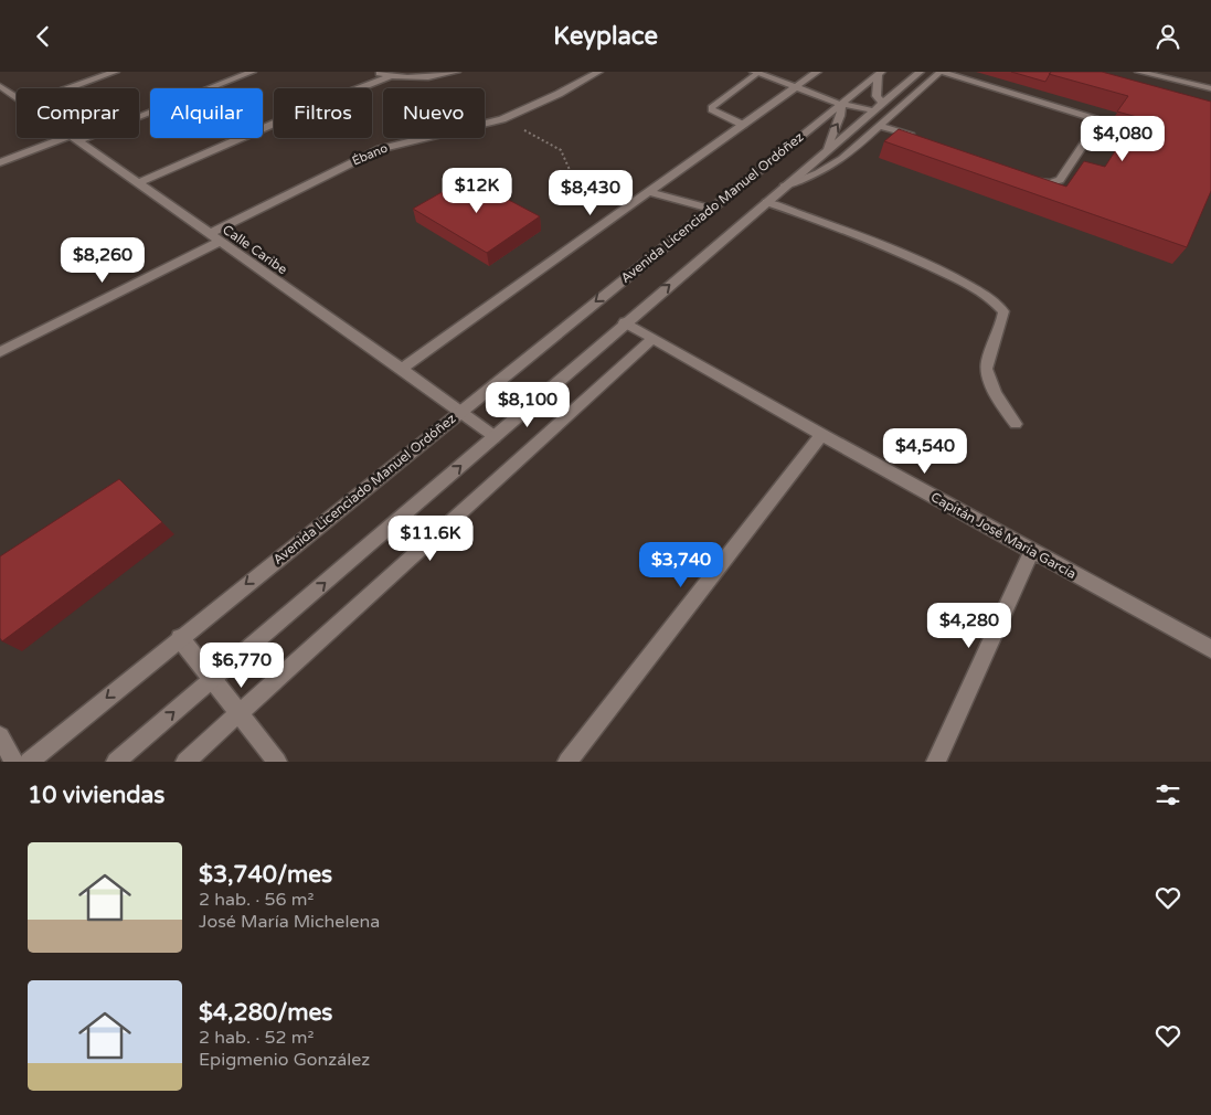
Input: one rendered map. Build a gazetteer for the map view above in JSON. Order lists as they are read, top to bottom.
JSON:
{
  "streets": {
    "street": [
      "Ébano",
      "Avenida Licenciado Manuel Ordóñez",
      "Calle Caribe",
      "Capitán José María García"
    ]
  },
  "crossings": [
    ["Ébano", "Calle Caribe"],
    ["Avenida Licenciado Manuel Ordóñez", "Calle Caribe"],
    ["Avenida Licenciado Manuel Ordóñez", "Capitán José María García"]
  ],
  "page": {
    "header": "Keyplace",
    "chip": [
      "Comprar",
      "Alquilar",
      "Filtros",
      "Nuevo"
    ],
    "price": [
      "$4,080",
      "$12K",
      "$8,430",
      "$8,260",
      "$8,100",
      "$4,540",
      "$11.6K",
      "$3,740",
      "$4,280",
      "$6,770"
    ],
    "heading": "10 viviendas",
    "list": [
      {
        "name": "$3,740/mes",
        "note": "2 hab. · 56 m² · José María Michelena"
      },
      {
        "name": "$4,280/mes",
        "note": "2 hab. · 52 m² · Epigmenio González"
      }
    ]
  }
}
